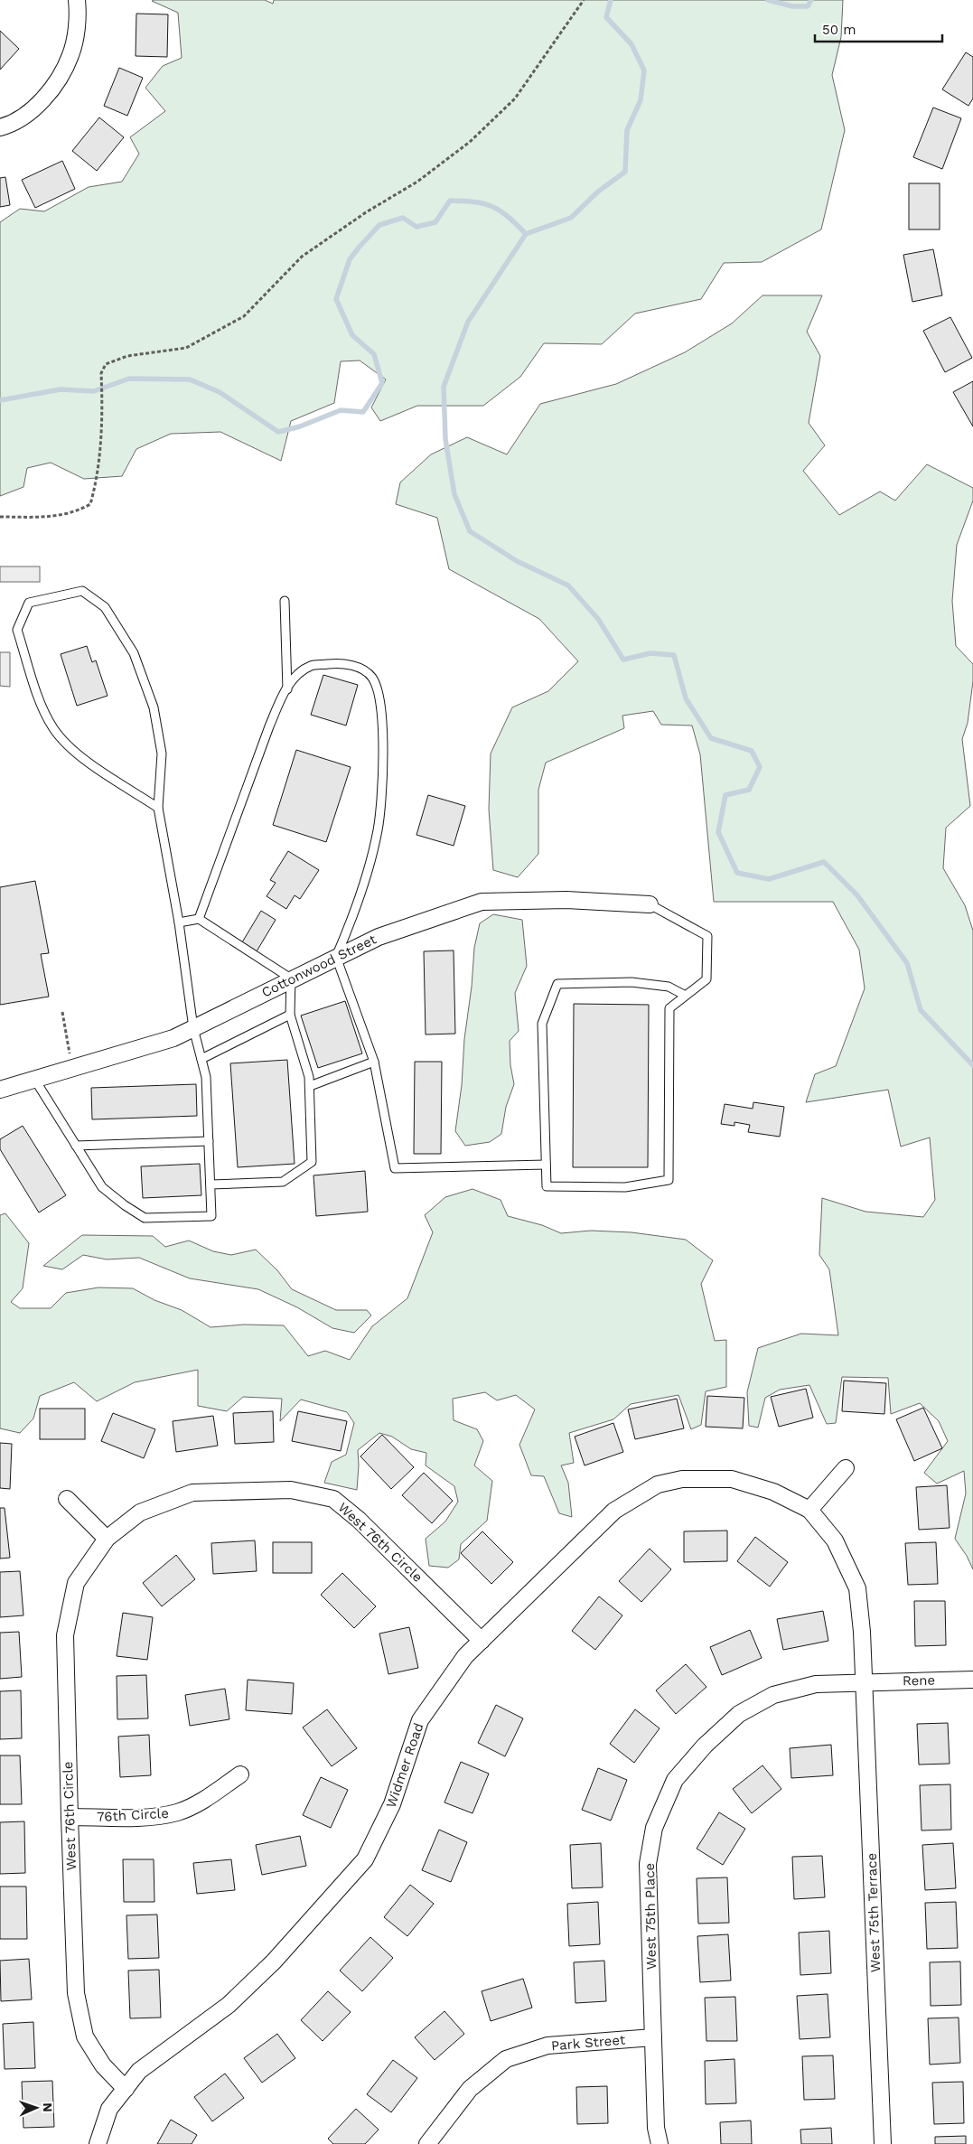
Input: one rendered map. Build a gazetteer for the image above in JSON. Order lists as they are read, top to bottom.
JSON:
{
  "streets": {
    "street": [
      "Cottonwood Street",
      "West 76th Circle",
      "Rene",
      "Widmer Road",
      "76th Circle",
      "West 75th Terrace",
      "West 75th Place",
      "Park Street"
    ]
  },
  "crossings": [
    ["West 76th Circle", "Widmer Road"],
    ["West 76th Circle", "76th Circle"],
    ["Rene", "Widmer Road"],
    ["Rene", "West 75th Terrace"],
    ["Rene", "West 75th Place"],
    ["Widmer Road", "West 75th Terrace"],
    ["Widmer Road", "West 75th Place"],
    ["West 75th Terrace", "West 75th Place"],
    ["West 75th Place", "Park Street"]
  ],
  "scale_bar": "50 m",
  "north": "right"
}
